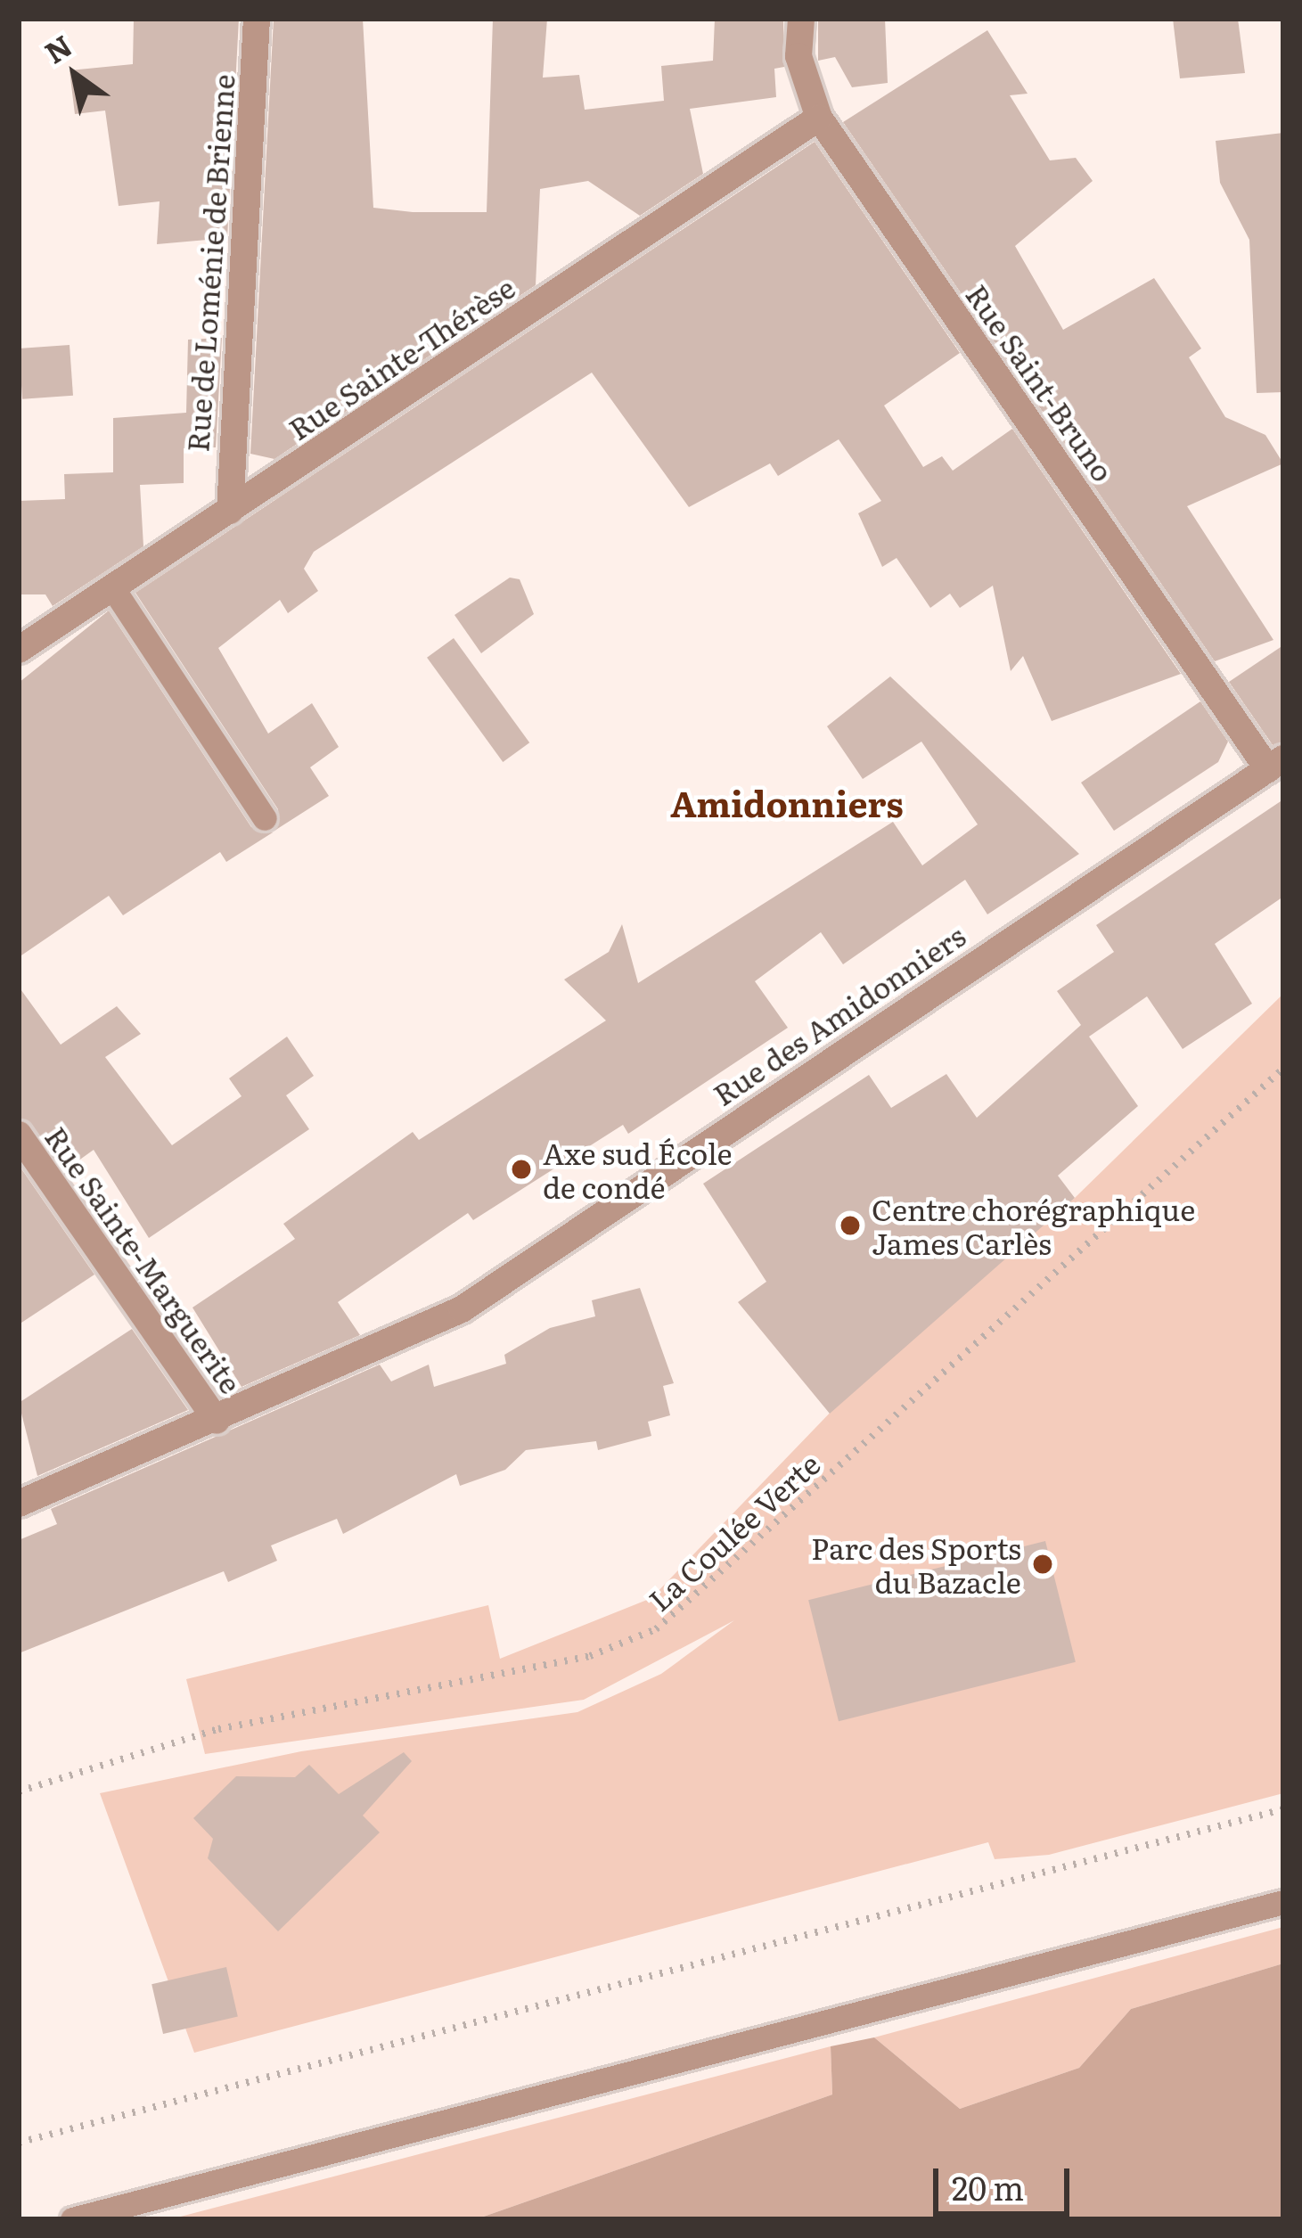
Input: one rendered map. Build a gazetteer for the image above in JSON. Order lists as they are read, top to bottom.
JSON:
{
  "streets": {
    "street": [
      "Rue de Loménie de Brienne",
      "Rue Sainte-Thérèse",
      "Rue Saint-Bruno",
      "Rue des Amidonniers",
      "Rue Sainte-Marguerite"
    ],
    "path": ["La Coulée Verte"]
  },
  "crossings": [
    ["Rue de Loménie de Brienne", "Rue Sainte-Thérèse"],
    ["Rue Sainte-Thérèse", "Rue Saint-Bruno"],
    ["Rue Saint-Bruno", "Rue des Amidonniers"],
    ["Rue des Amidonniers", "Rue Sainte-Marguerite"]
  ],
  "districts": ["Amidonniers"],
  "places": ["Axe sud École de condé", "Centre chorégraphique James Carlès", "Parc des Sports du Bazacle"],
  "scale_bar": "20 m",
  "north": "top left"
}
